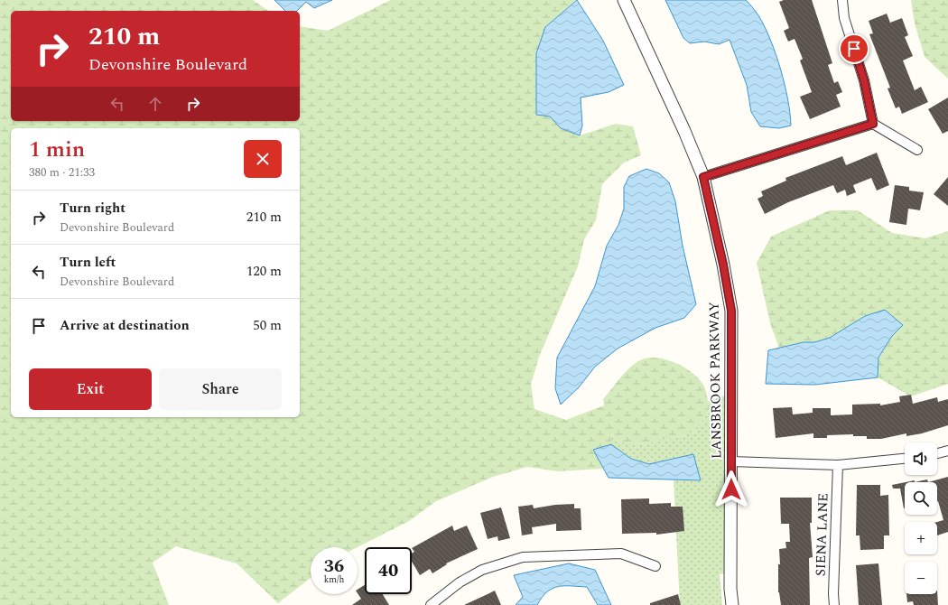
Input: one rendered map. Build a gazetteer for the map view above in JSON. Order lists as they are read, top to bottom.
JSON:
{
  "streets": {
    "street": ["LANSBROOK PARKWAY", "SIENA LANE"]
  },
  "page": {
    "turn": ["210 m", "Devonshire Boulevard"],
    "heading": ["1 min", "380 m · 21:33"],
    "list": [
      {
        "name": "Turn right",
        "note": "Devonshire Boulevard",
        "value": "210 m"
      },
      {
        "name": "Turn left",
        "note": "Devonshire Boulevard",
        "value": "120 m"
      },
      {
        "name": "Arrive at destination",
        "value": "50 m"
      }
    ],
    "buttons": ["Exit", "Share"],
    "map_buttons": ["+", "−"],
    "speed": "36 km/h",
    "limit": "40"
  }
}
